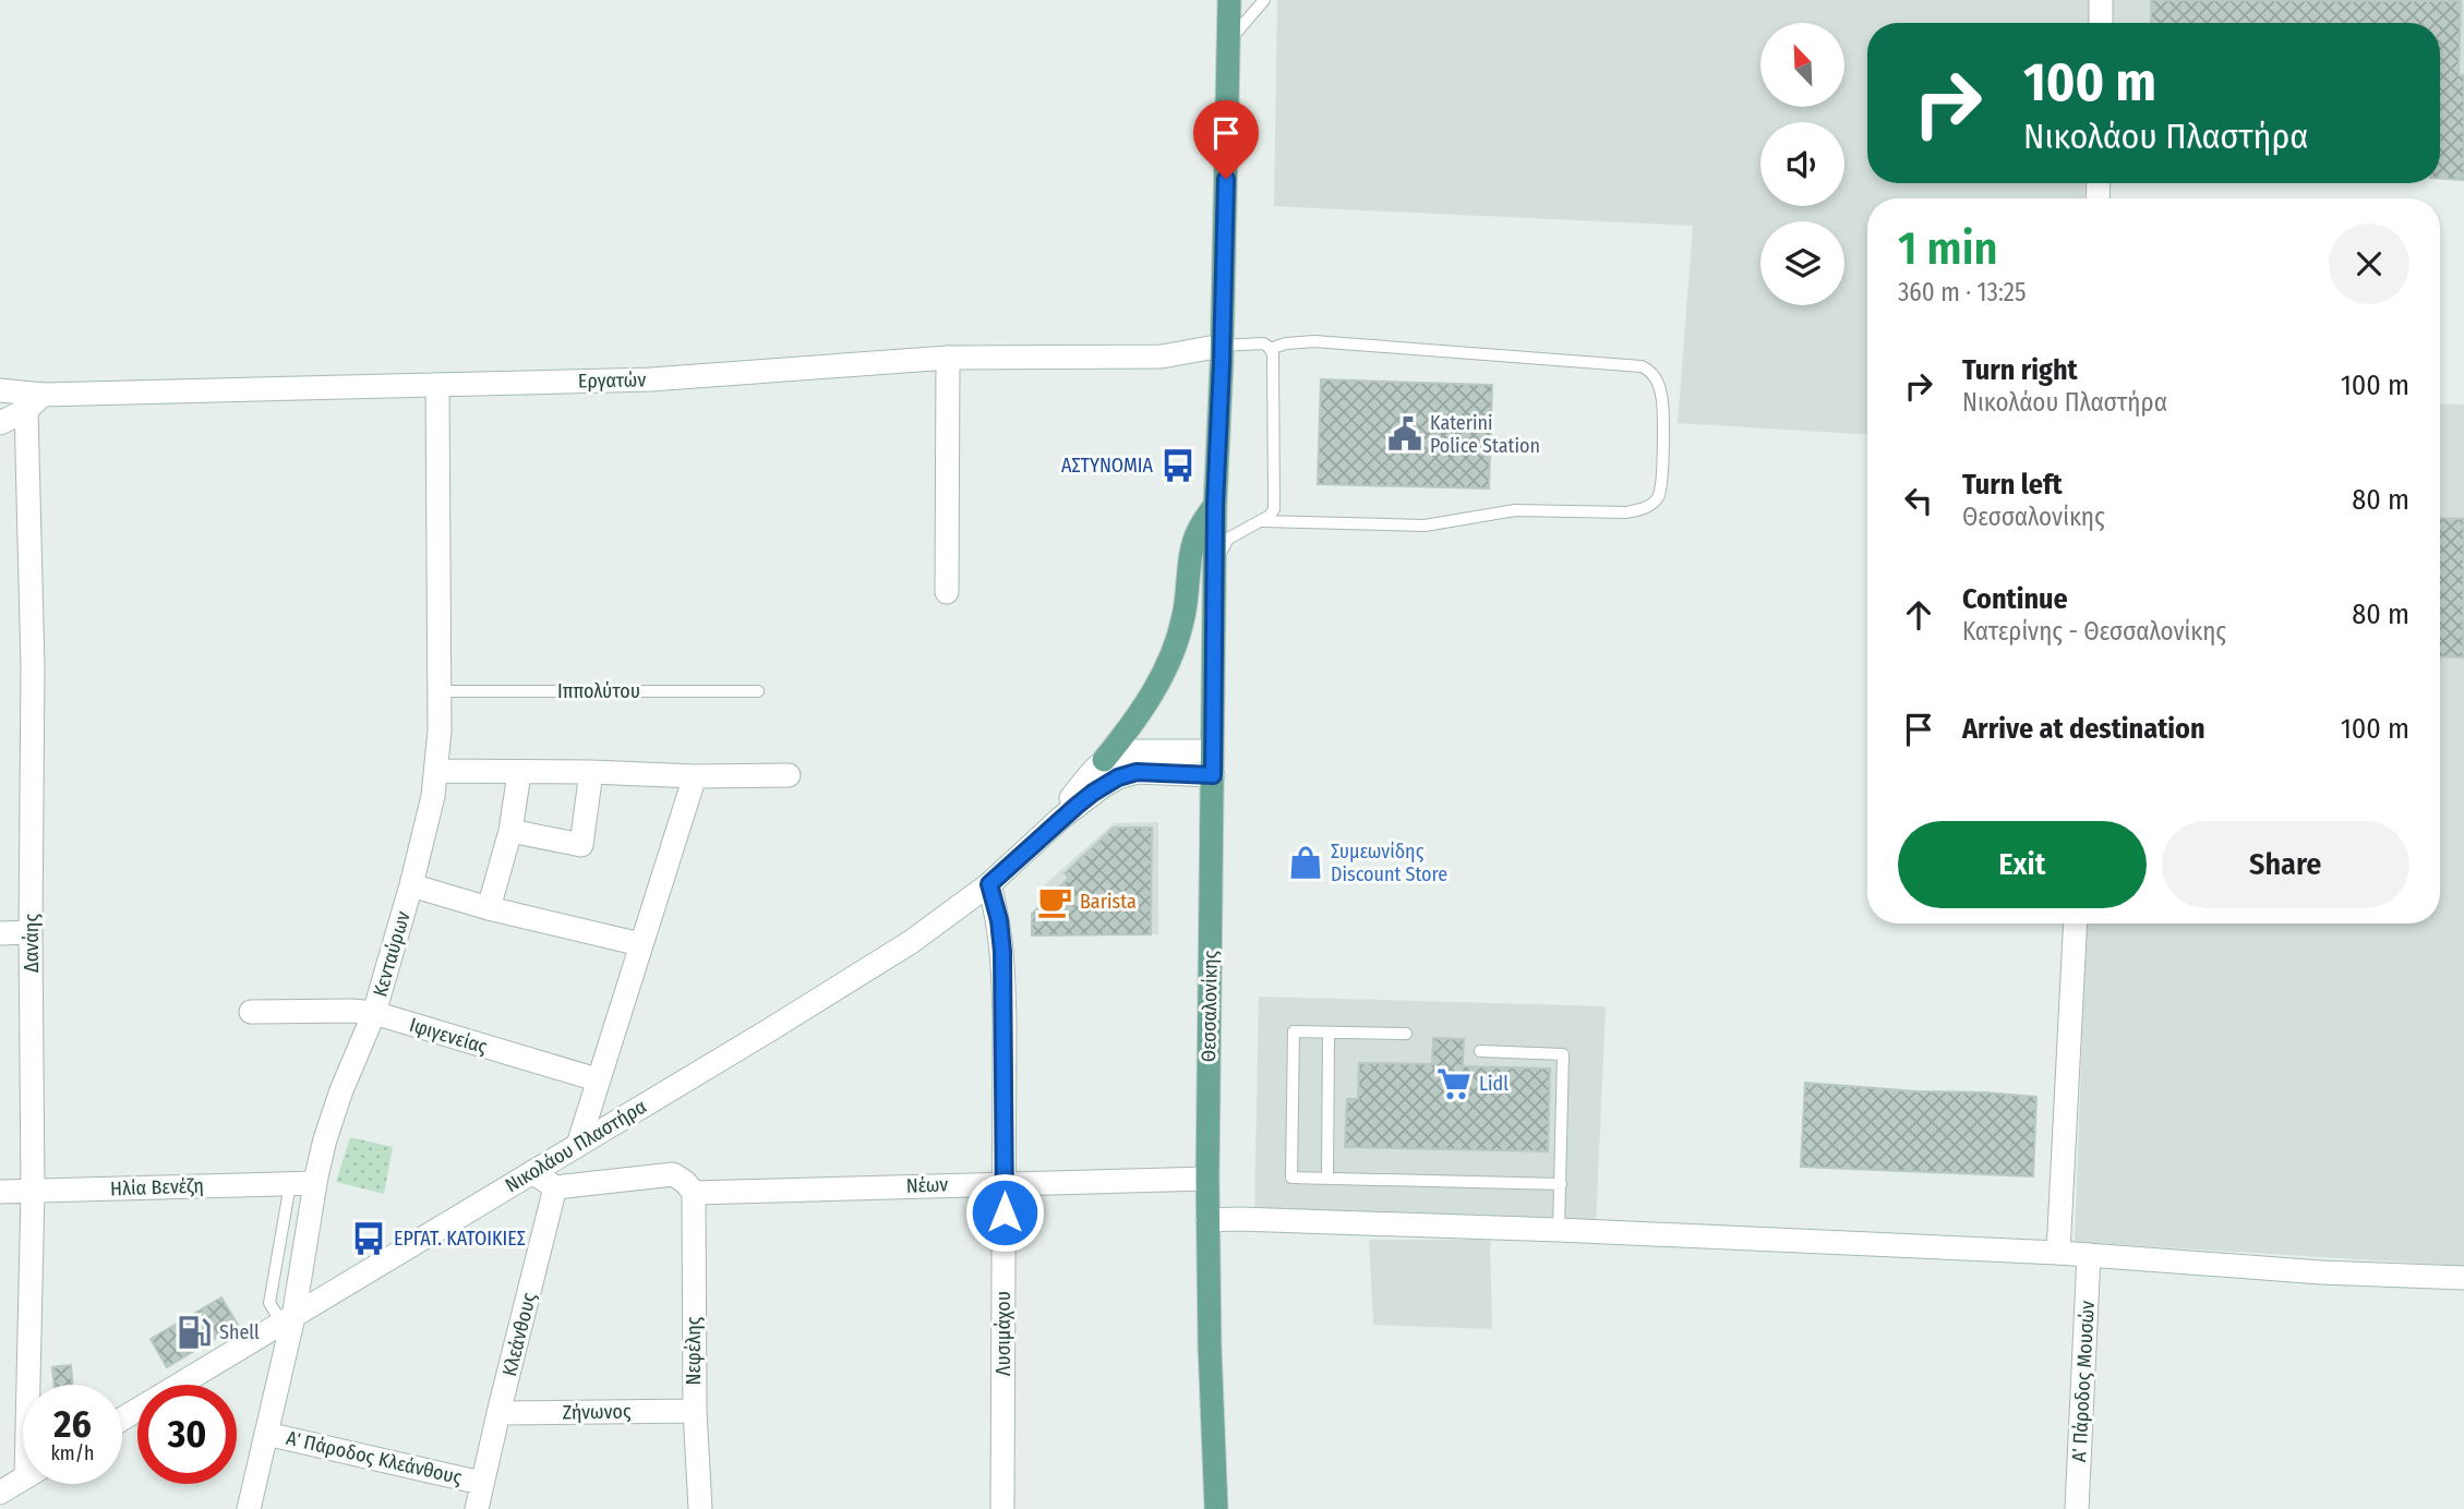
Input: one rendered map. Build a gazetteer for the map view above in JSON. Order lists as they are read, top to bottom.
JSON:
{
  "streets": {
    "main road": ["Θεσσαλονίκης"],
    "street": [
      "Εργατών",
      "Δανάης",
      "Κενταύρων",
      "Ιφιγενείας",
      "Νικολάου Πλαστήρα",
      "Νέων",
      "Ηλία Βενέζη",
      "Λυσιμάχου",
      "Κλεάνθους",
      "Νεφέλης",
      "Α΄ Πάροδος Μουσών",
      "Ζήνωνος",
      "Α΄ Πάροδος Κλεάνθους"
    ],
    "lane": ["Ιππολύτου"]
  },
  "crossings": [
    ["Εργατών", "Δανάης"],
    ["Εργατών", "Κενταύρων"],
    ["Εργατών", "Θεσσαλονίκης"],
    ["Ιππολύτου", "Κενταύρων"],
    ["Δανάης", "Ηλία Βενέζη"],
    ["Κενταύρων", "Ιφιγενείας"],
    ["Κενταύρων", "Νικολάου Πλαστήρα"],
    ["Κενταύρων", "Ηλία Βενέζη"],
    ["Κενταύρων", "Α΄ Πάροδος Κλεάνθους"],
    ["Θεσσαλονίκης", "Νικολάου Πλαστήρα"],
    ["Θεσσαλονίκης", "Νέων"],
    ["Νικολάου Πλαστήρα", "Λυσιμάχου"],
    ["Νέων", "Λυσιμάχου"],
    ["Νέων", "Νεφέλης"],
    ["Κλεάνθους", "Ζήνωνος"],
    ["Κλεάνθους", "Α΄ Πάροδος Κλεάνθους"],
    ["Νεφέλης", "Ζήνωνος"]
  ],
  "places": {
    "public building": ["Katerini Police Station"],
    "bus stop": ["ΑΣΤΥΝΟΜΙΑ", "ΕΡΓΑΤ. ΚΑΤΟΙΚΙΕΣ"],
    "shop": ["Συμεωνίδης Discount Store"],
    "cafe": ["Barista"],
    "supermarket": ["Lidl"],
    "fuel station": ["Shell"]
  },
  "north": "top left",
  "page": {
    "turn": ["100 m", "Νικολάου Πλαστήρα"],
    "heading": ["1 min", "360 m · 13:25"],
    "list": [
      {
        "name": "Turn right",
        "note": "Νικολάου Πλαστήρα",
        "value": "100 m"
      },
      {
        "name": "Turn left",
        "note": "Θεσσαλονίκης",
        "value": "80 m"
      },
      {
        "name": "Continue",
        "note": "Κατερίνης - Θεσσαλονίκης",
        "value": "80 m"
      },
      {
        "name": "Arrive at destination",
        "value": "100 m"
      }
    ],
    "buttons": ["Exit", "Share"],
    "speed": "26 km/h",
    "limit": "30"
  }
}
